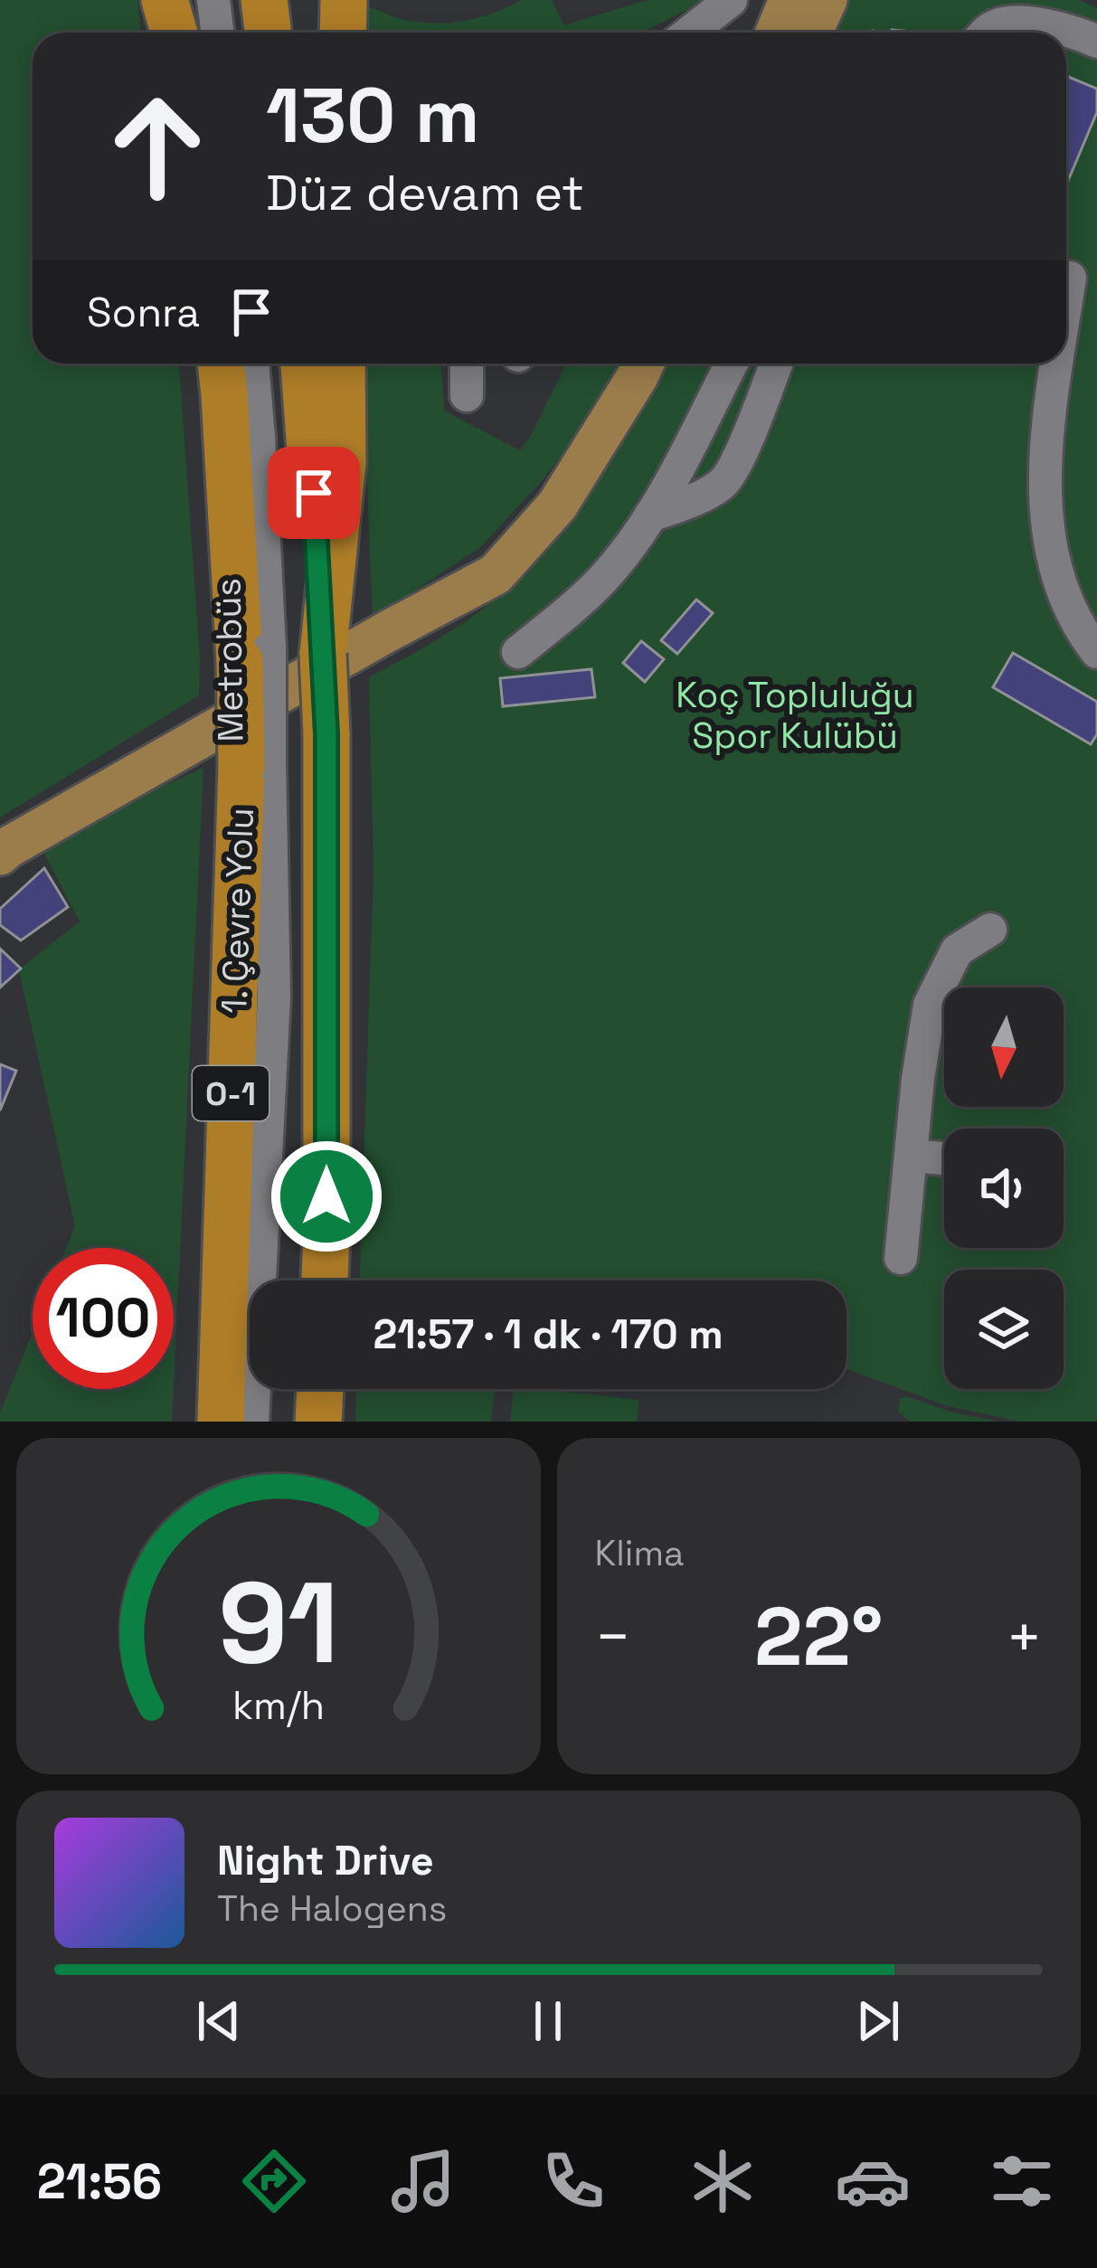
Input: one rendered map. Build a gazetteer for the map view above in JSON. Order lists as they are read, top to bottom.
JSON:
{
  "streets": {
    "highway": ["1. Çevre Yolu", "O-1"],
    "lane": ["Metrobüs"]
  },
  "crossings": [
    ["Metrobüs", "1. Çevre Yolu"],
    ["Metrobüs", "O-1"],
    ["1. Çevre Yolu", "O-1"]
  ],
  "parks": ["Koç Topluluğu Spor Kulübü"],
  "north": "bottom",
  "page": {
    "turn": ["130 m", "Düz devam et"],
    "then": "Sonra",
    "limit": "100",
    "trip": "21:57 · 1 dk · 170 m",
    "tile": "Klima",
    "heat": ["−", "22°", "+"],
    "song": ["Night Drive", "The Halogens"],
    "tabs": "21:56",
    "gauge": ["91", "km/h"]
  }
}
